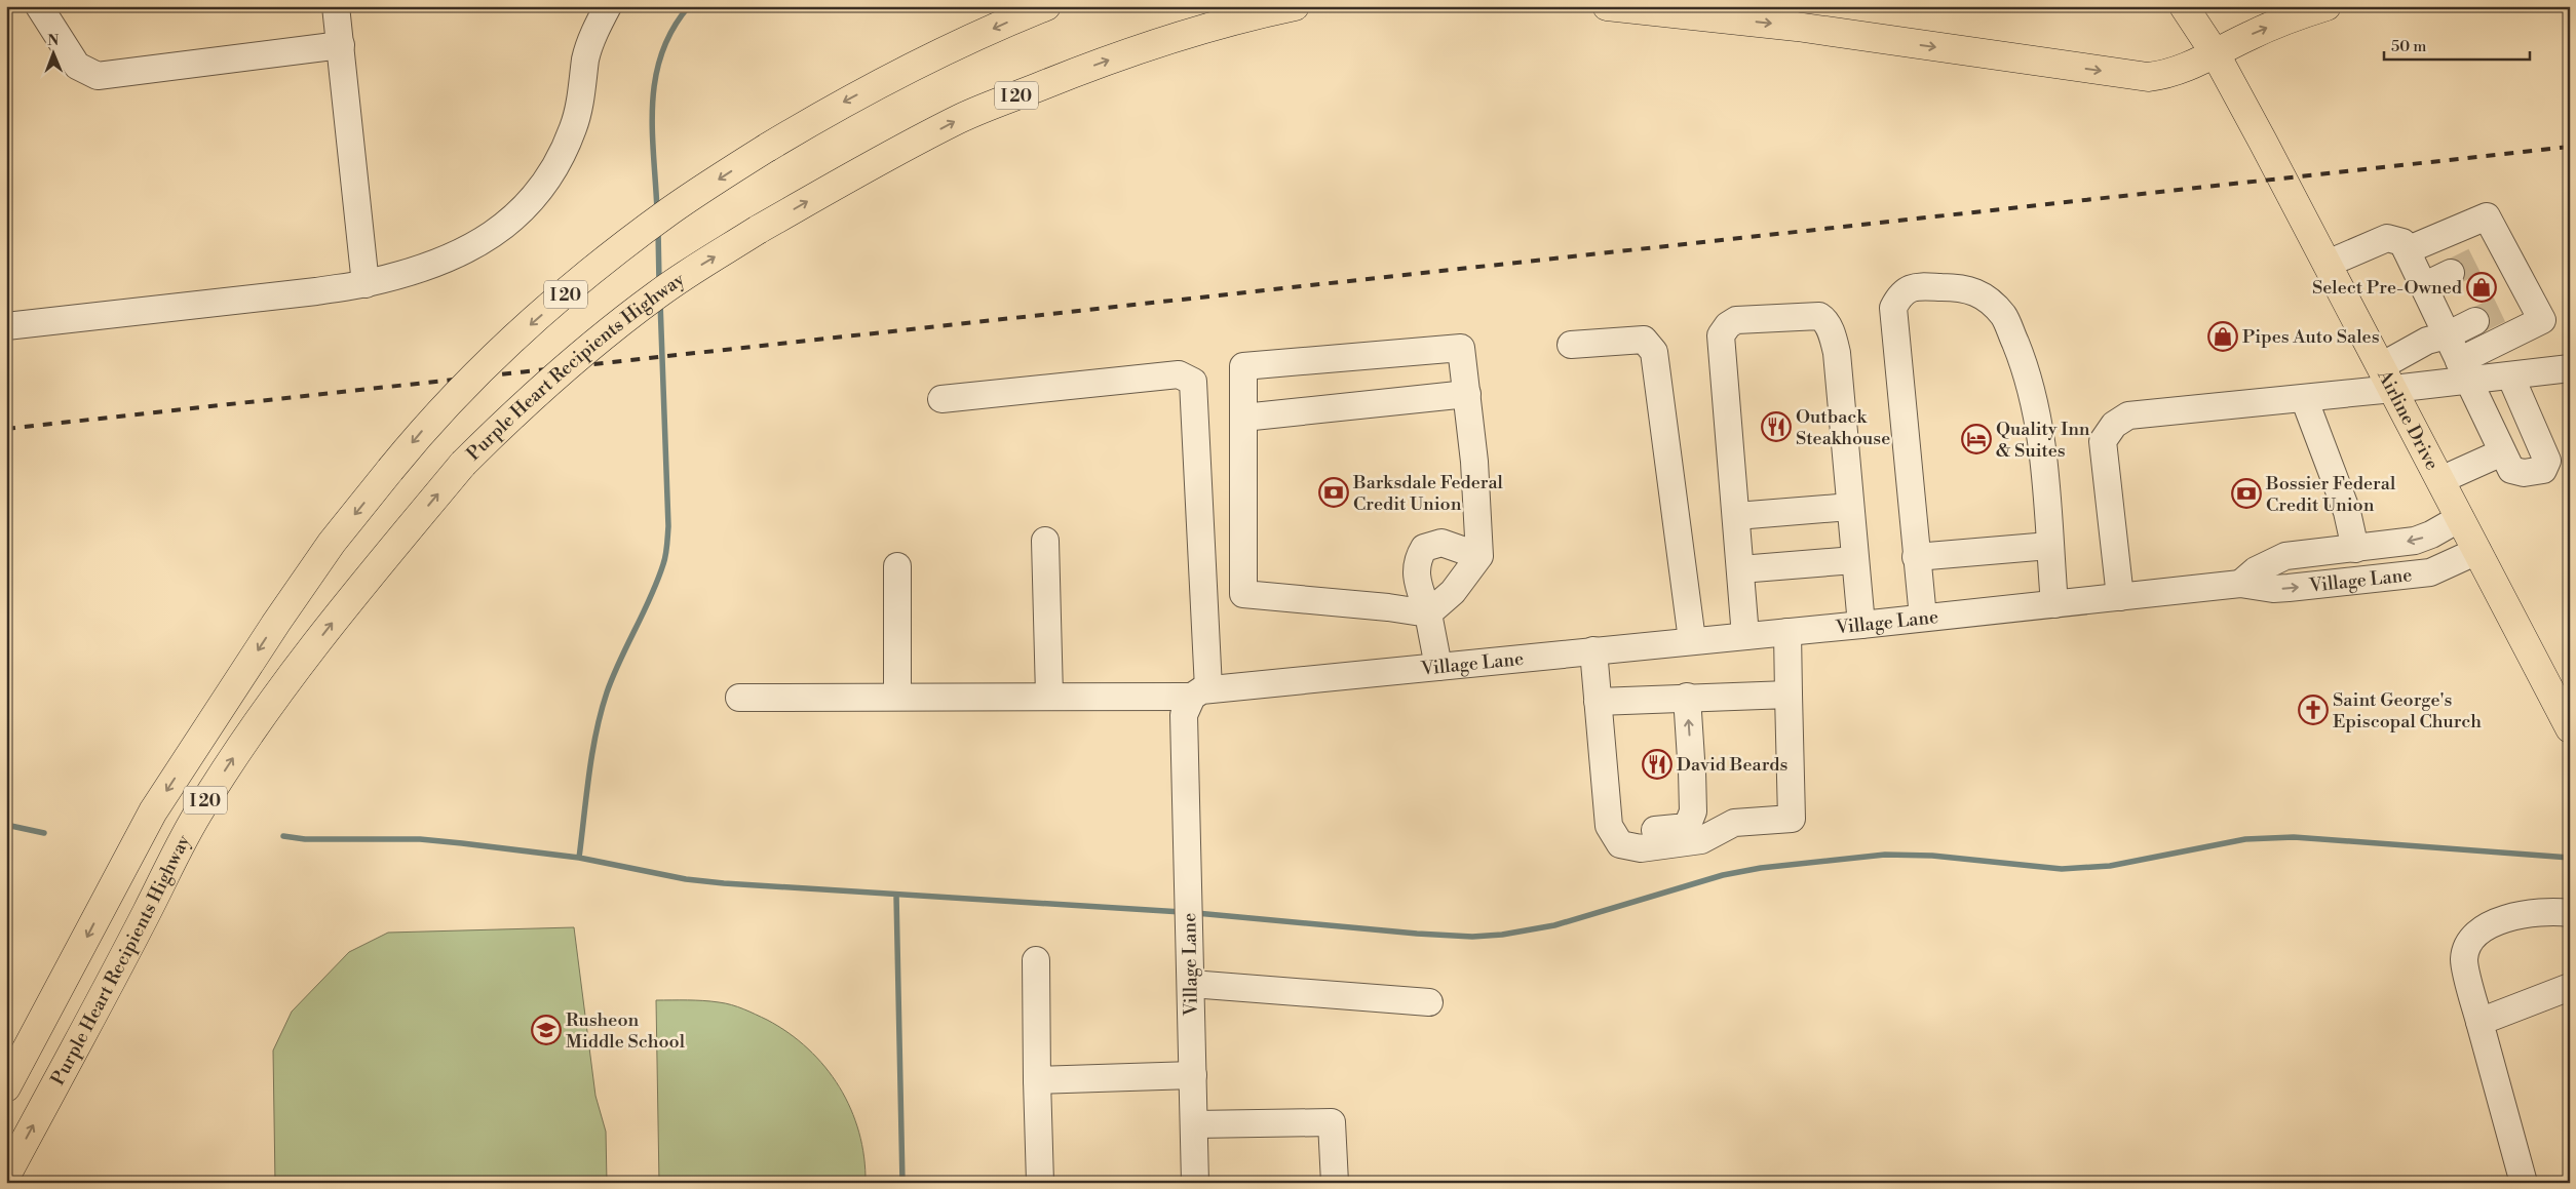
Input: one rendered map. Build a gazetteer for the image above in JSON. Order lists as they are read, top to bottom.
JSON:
{
  "streets": {
    "main road": ["I 20", "Purple Heart Recipients Highway", "Airline Drive"],
    "street": ["Village Lane"]
  },
  "crossings": [
    ["Airline Drive", "Village Lane"]
  ],
  "places": {
    "shop": ["Select Pre-Owned", "Pipes Auto Sales"],
    "restaurant": ["Outback Steakhouse", "David Beards"],
    "hotel": ["Quality Inn & Suites"],
    "bank": ["Barksdale Federal Credit Union", "Bossier Federal Credit Union"],
    "church": ["Saint George's Episcopal Church"],
    "school or university": ["Rusheon Middle School"]
  },
  "scale_bar": "50 m",
  "north": "top"
}
